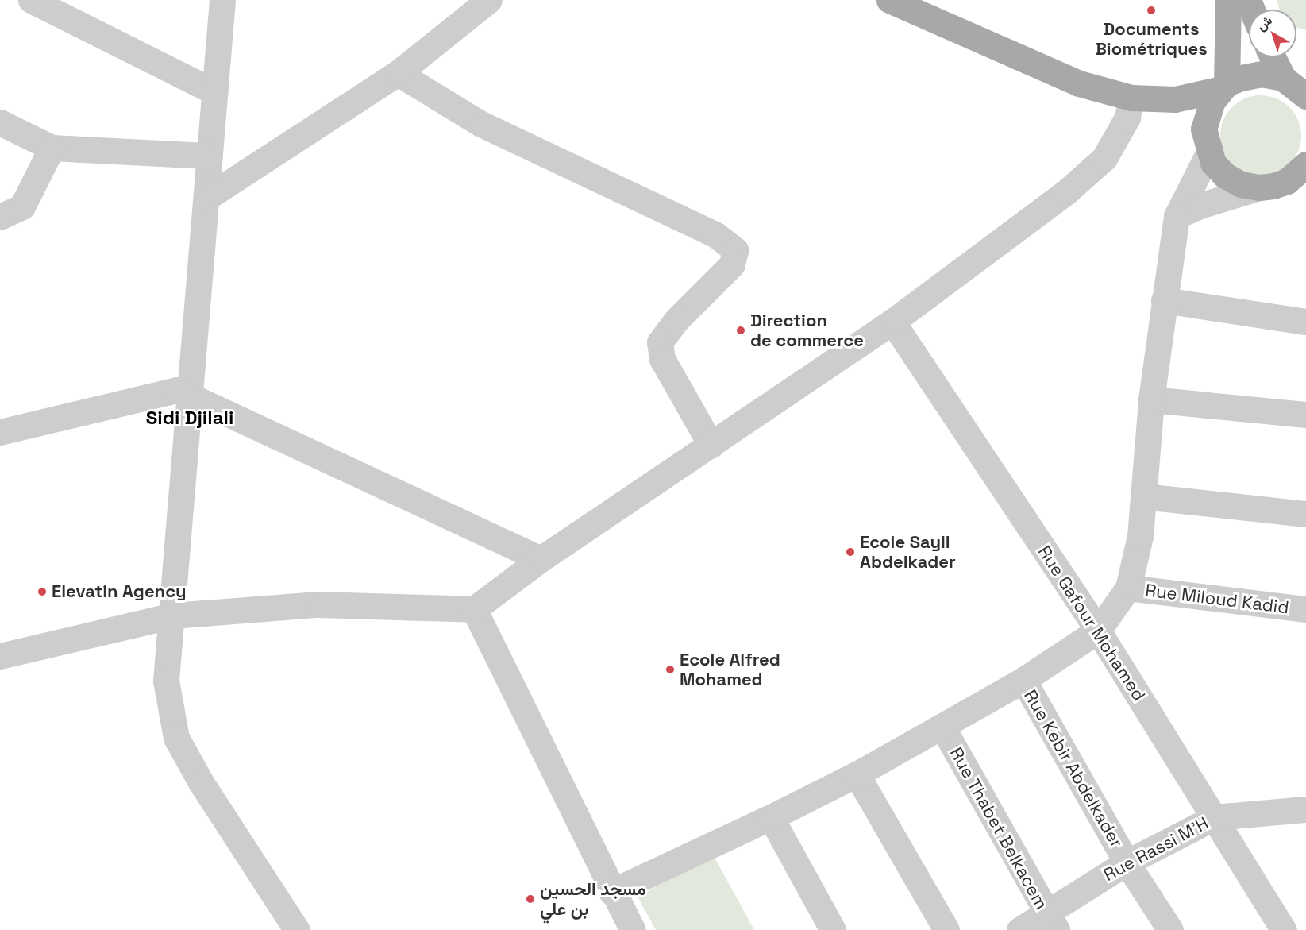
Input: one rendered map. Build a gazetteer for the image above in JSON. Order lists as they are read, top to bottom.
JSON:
{
  "streets": {
    "street": [
      "Rue Miloud Kadid",
      "Rue Gafour Mohamed",
      "Rue Kebir Abdelkader",
      "Rue Thabet Belkacem",
      "Rue Rassi M'H"
    ]
  },
  "crossings": [
    ["Rue Gafour Mohamed", "Rue Rassi M'H"],
    ["Rue Kebir Abdelkader", "Rue Rassi M'H"],
    ["Rue Thabet Belkacem", "Rue Rassi M'H"]
  ],
  "districts": ["Sidi Djilali"],
  "places": [
    "Documents Biométriques",
    "Direction de commerce",
    "Ecole Sayll Abdelkader",
    "Elevatin Agency",
    "Ecole Alfred Mohamed",
    "مسجد الحسين بن علي"
  ],
  "north": "top left"
}
